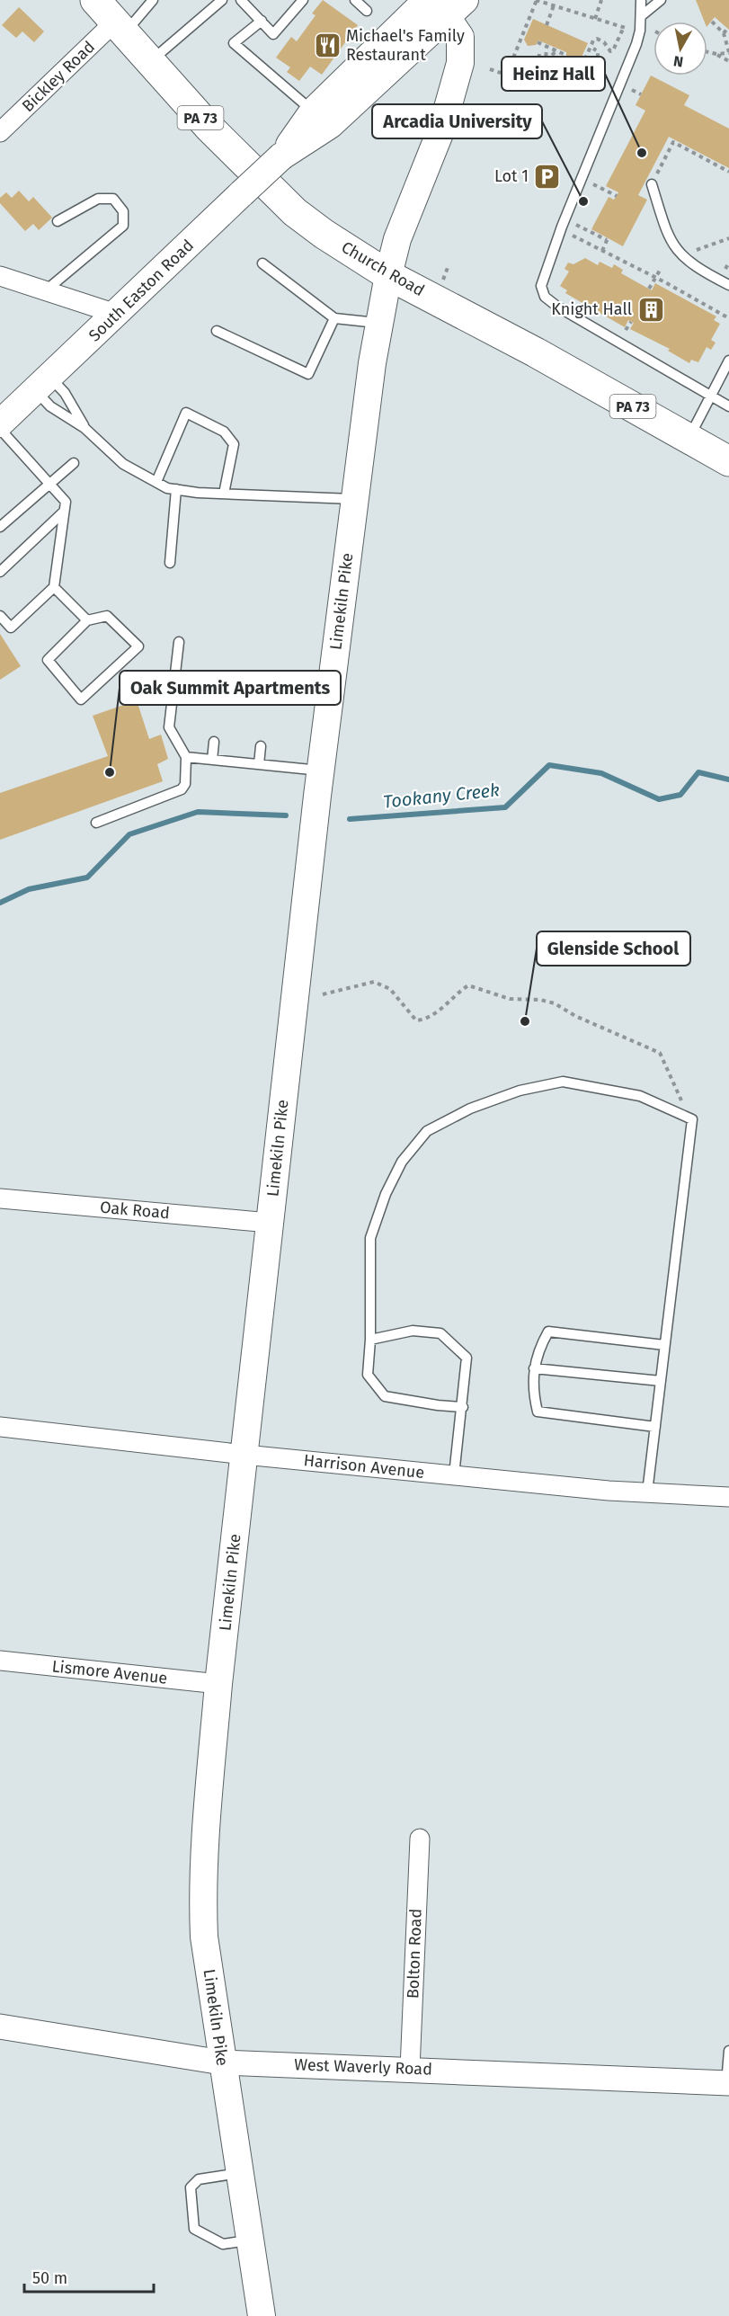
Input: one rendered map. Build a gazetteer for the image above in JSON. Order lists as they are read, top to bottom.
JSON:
{
  "streets": {
    "main road": [
      "PA 73",
      "Church Road",
      "South Easton Road",
      "Limekiln Pike"
    ],
    "street": [
      "Bickley Road",
      "Oak Road",
      "Harrison Avenue",
      "Lismore Avenue",
      "Bolton Road",
      "West Waverly Road"
    ]
  },
  "crossings": [
    ["Bickley Road", "Church Road"],
    ["Church Road", "Limekiln Pike"],
    ["South Easton Road", "Limekiln Pike"],
    ["Limekiln Pike", "Oak Road"],
    ["Limekiln Pike", "Harrison Avenue"],
    ["Limekiln Pike", "Lismore Avenue"],
    ["Limekiln Pike", "West Waverly Road"],
    ["Bolton Road", "West Waverly Road"]
  ],
  "water": ["Tookany Creek"],
  "places": {
    "restaurant": ["Michael's Family Restaurant"],
    "other": [
      "Heinz Hall",
      "Arcadia University",
      "Oak Summit Apartments",
      "Glenside School"
    ],
    "parking": ["Lot 1"],
    "building": ["Knight Hall"]
  },
  "scale_bar": "50 m",
  "north": "bottom"
}
